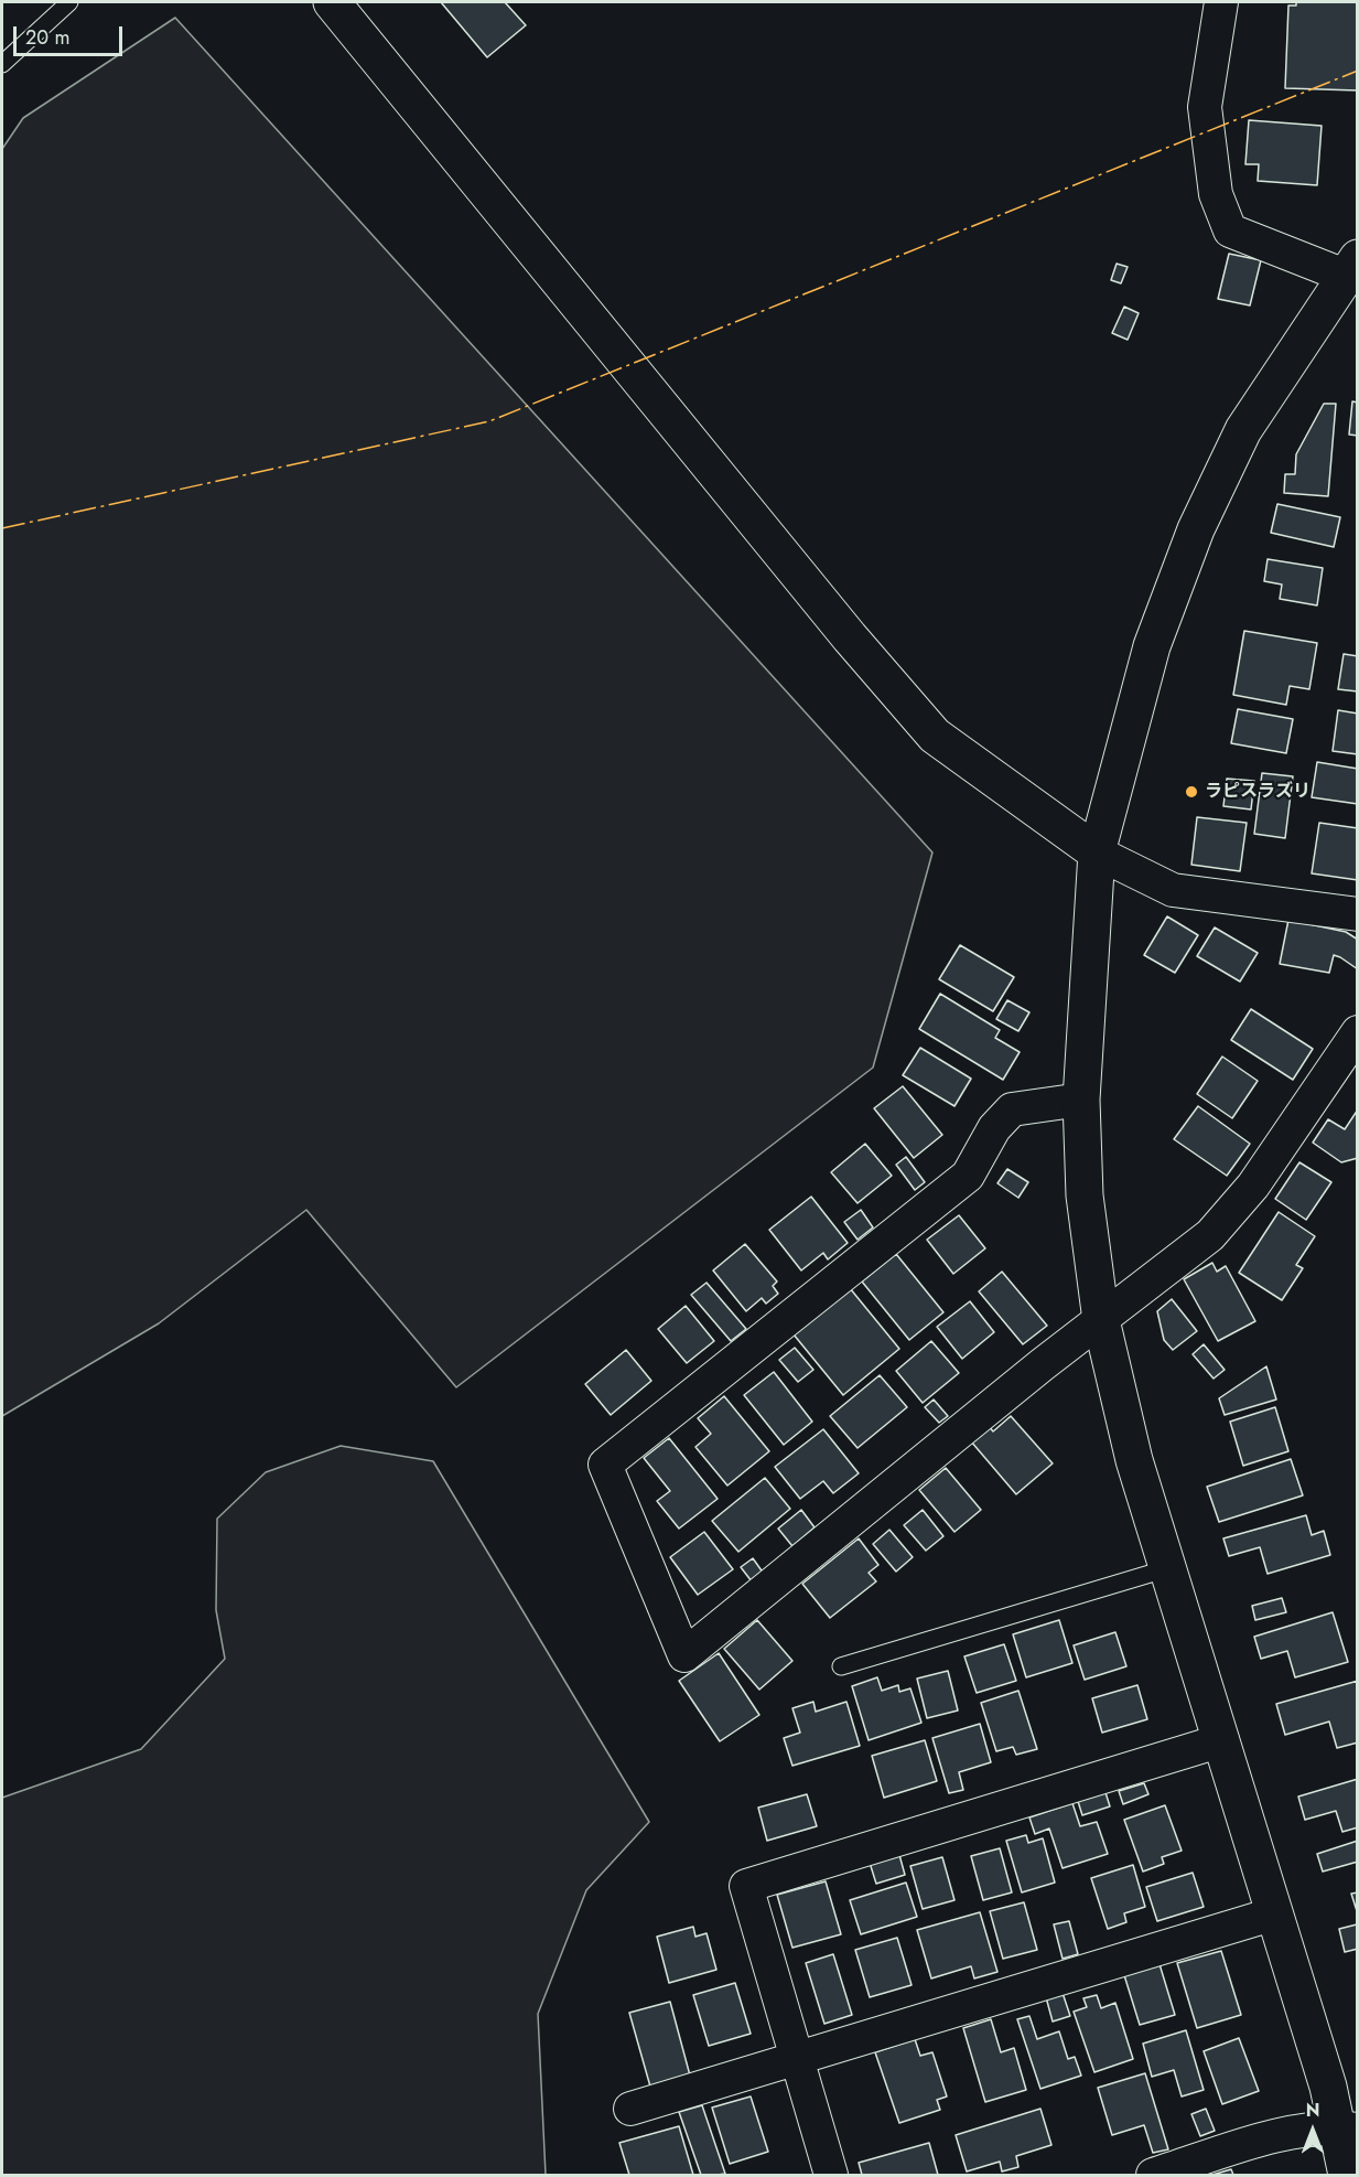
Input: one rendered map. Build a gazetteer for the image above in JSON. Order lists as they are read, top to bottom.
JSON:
{
  "places": ["ラピスラズリ"],
  "scale_bar": "20 m",
  "north": "top"
}
